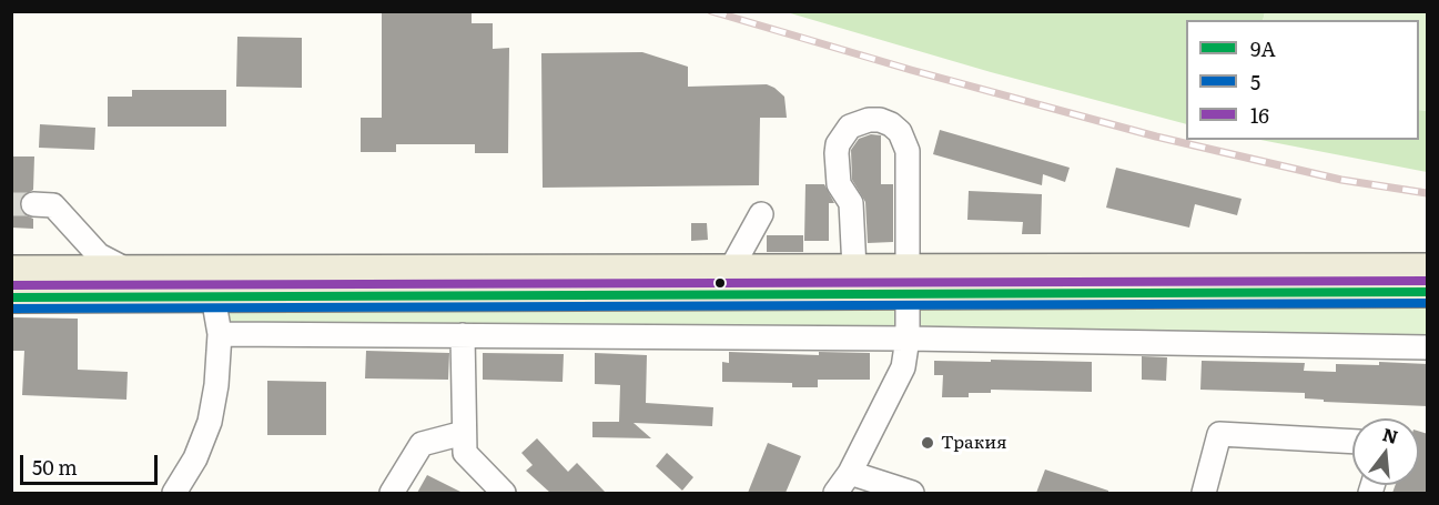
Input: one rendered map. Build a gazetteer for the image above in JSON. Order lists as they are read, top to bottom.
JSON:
{
  "places": ["Тракия"],
  "lines": ["transit line 16", "transit line 9А", "transit line 5"],
  "legend": ["9А", "5", "16"],
  "scale_bar": "50 m",
  "north": "top"
}
